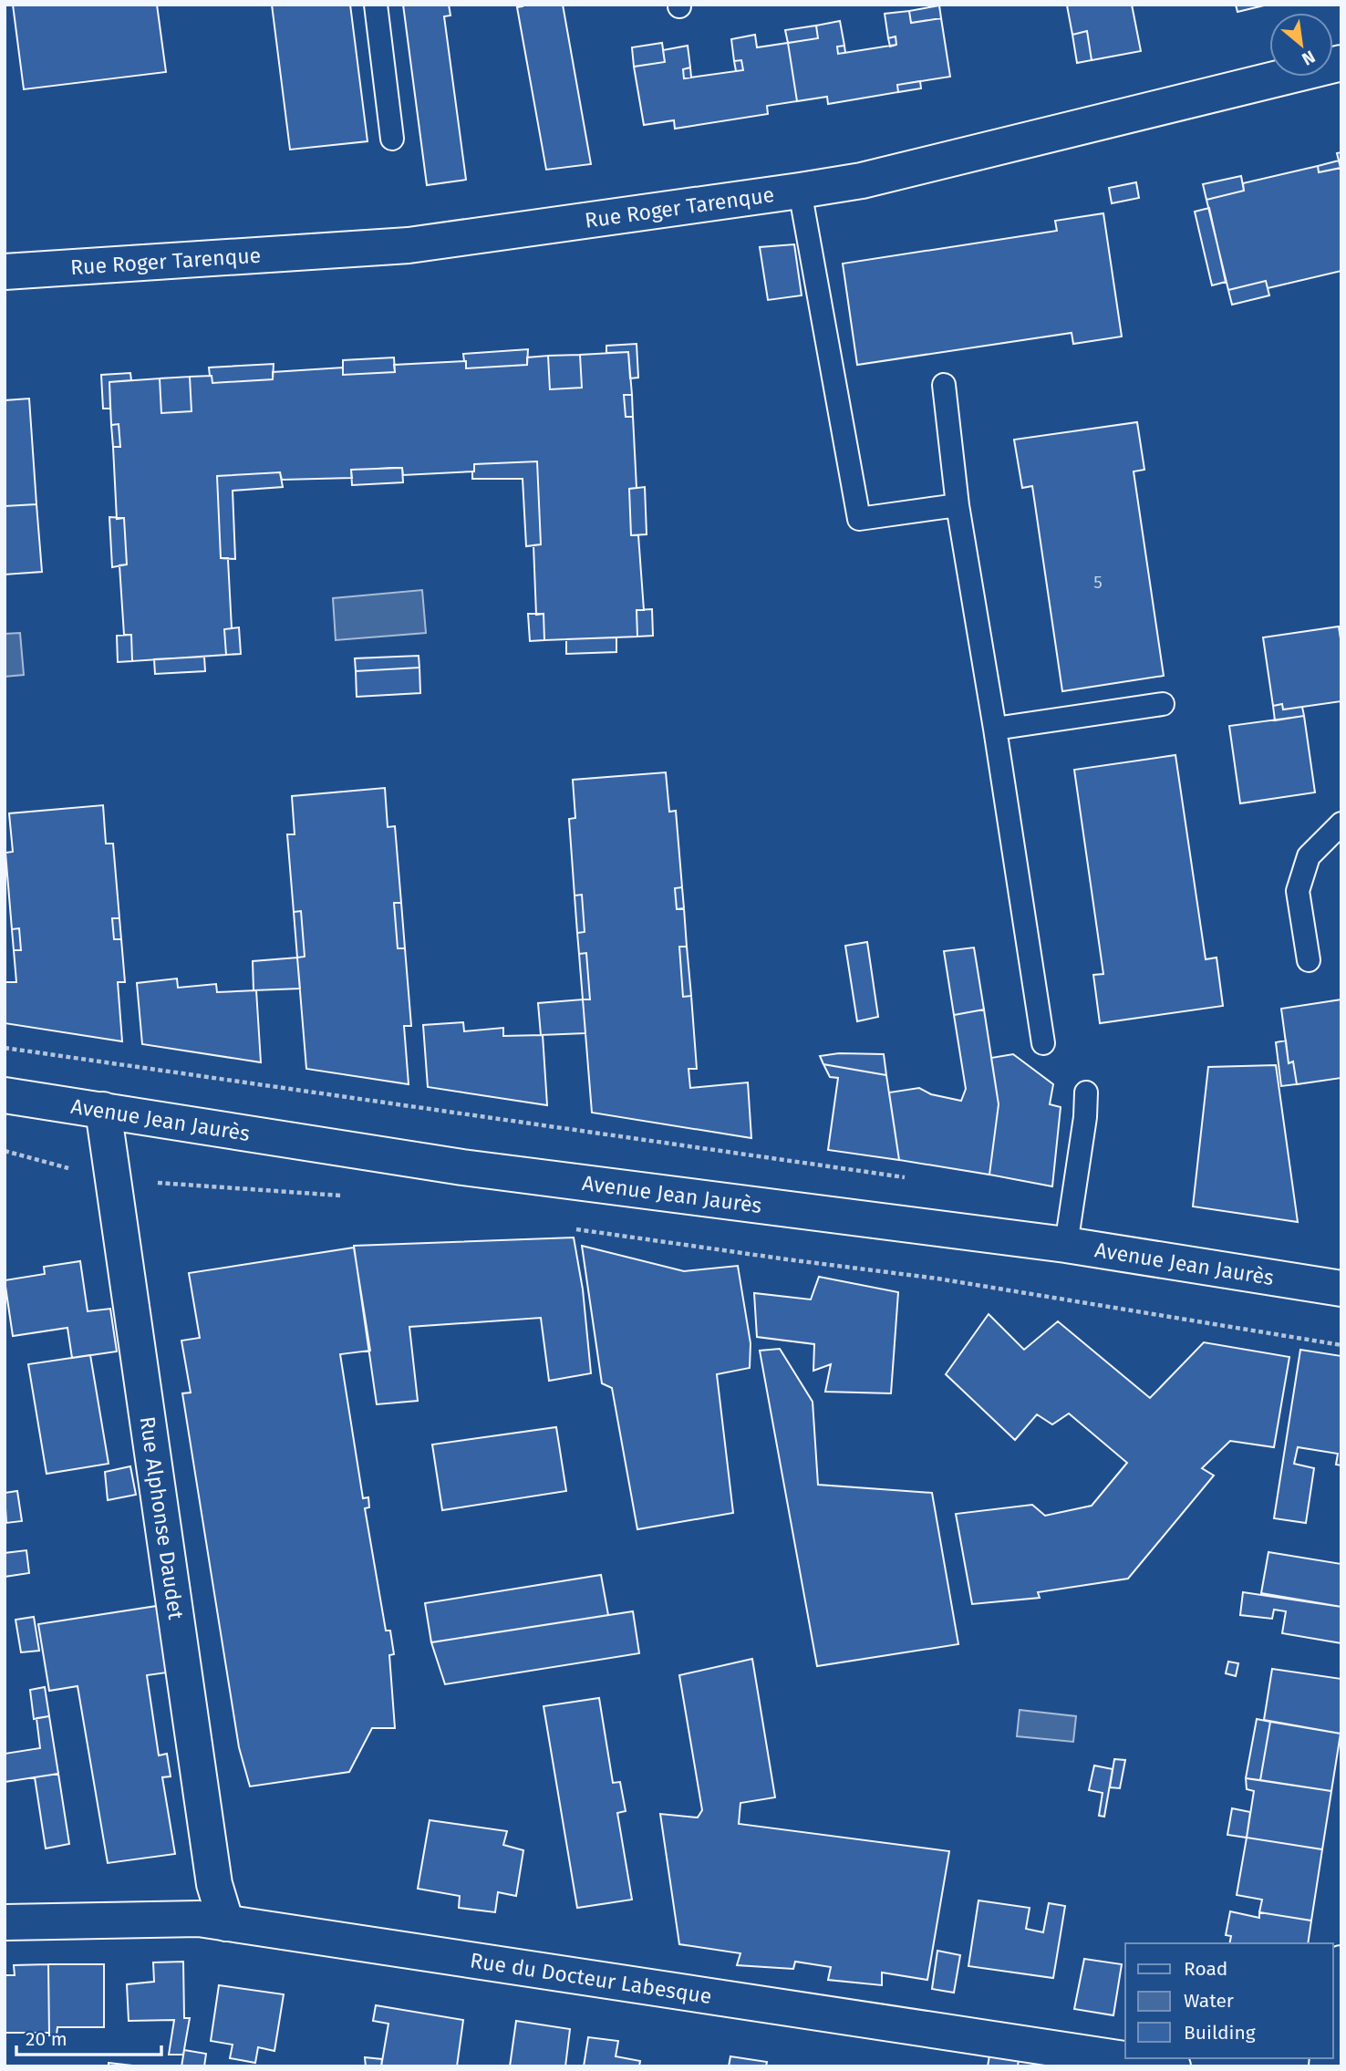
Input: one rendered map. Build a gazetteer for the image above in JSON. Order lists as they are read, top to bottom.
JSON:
{
  "streets": {
    "street": [
      "Rue Roger Tarenque",
      "Avenue Jean Jaurès",
      "Rue Alphonse Daudet",
      "Rue du Docteur Labesque"
    ]
  },
  "crossings": [
    ["Avenue Jean Jaurès", "Rue Alphonse Daudet"],
    ["Rue Alphonse Daudet", "Rue du Docteur Labesque"]
  ],
  "house_numbers": ["5"],
  "legend": ["Road", "Water", "Building"],
  "scale_bar": "20 m",
  "north": "bottom right"
}
